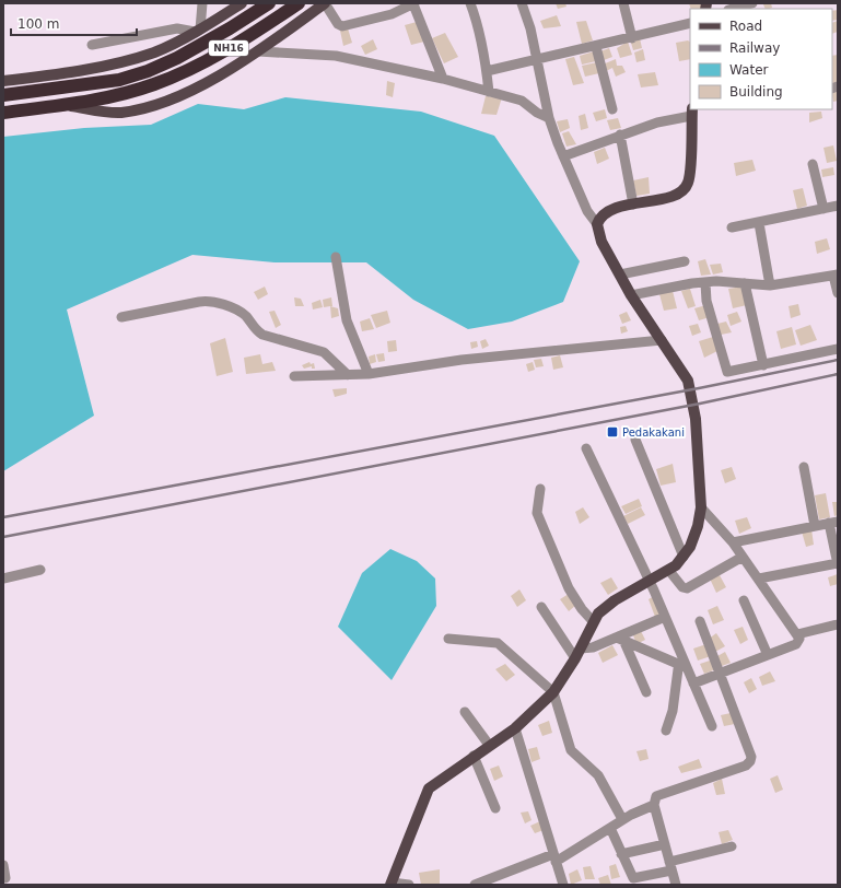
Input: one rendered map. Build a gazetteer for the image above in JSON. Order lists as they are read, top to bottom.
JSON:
{
  "streets": {
    "highway": ["NH16"]
  },
  "places": {
    "transit": ["Pedakakani"]
  },
  "legend": [
    "Road",
    "Railway",
    "Water",
    "Building"
  ],
  "scale_bar": "100 m"
}
